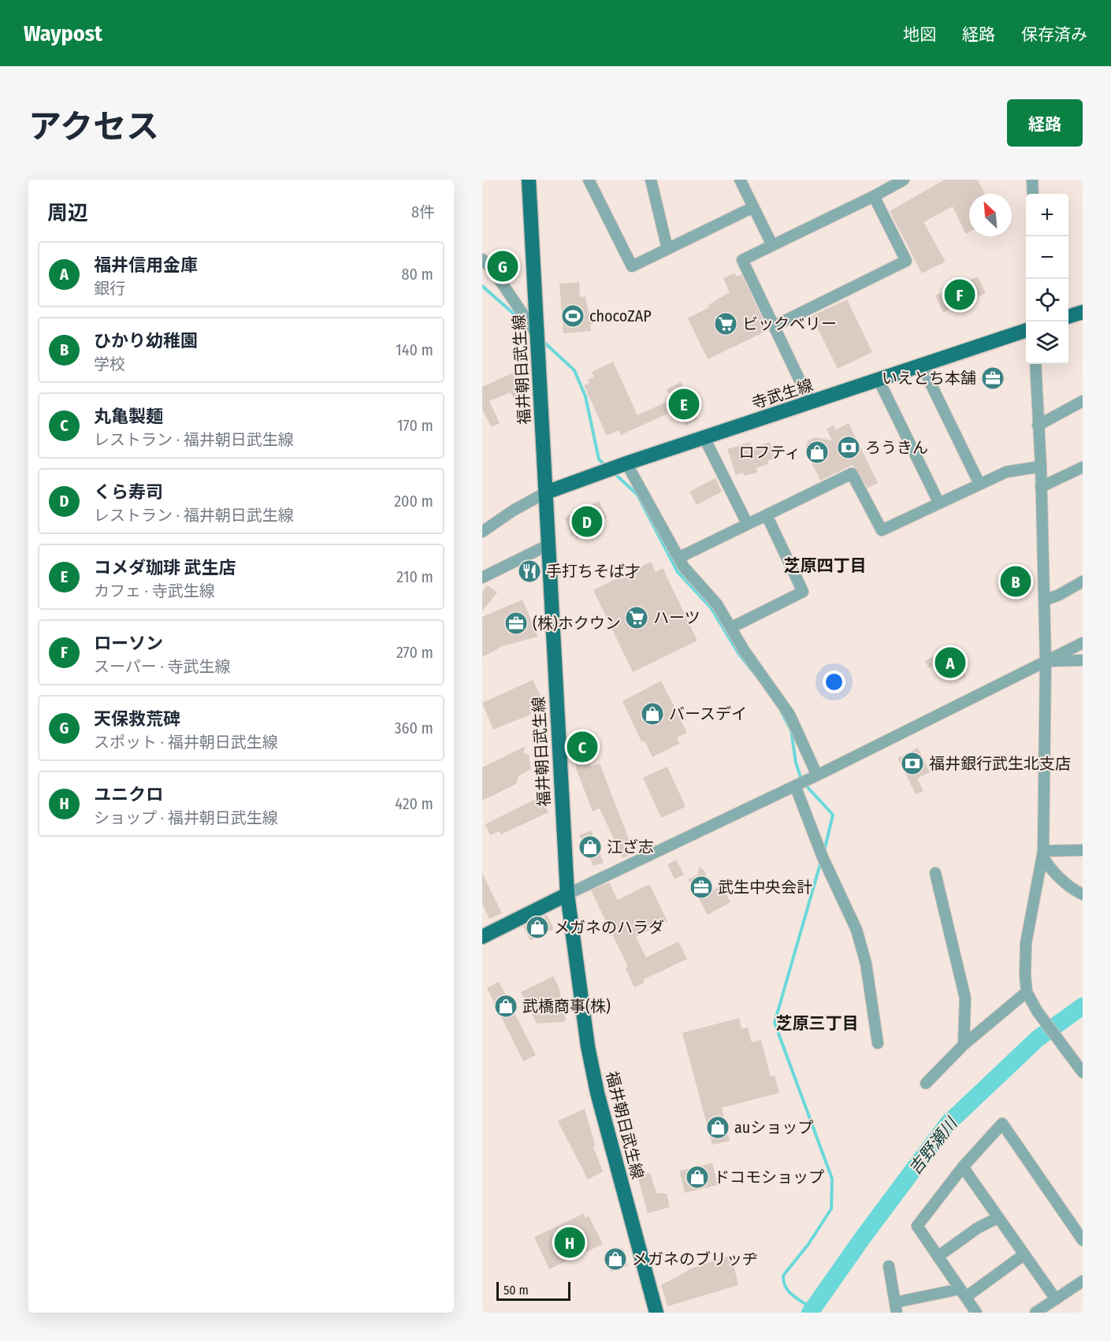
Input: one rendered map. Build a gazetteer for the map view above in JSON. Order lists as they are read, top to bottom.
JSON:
{
  "streets": {
    "main road": ["福井朝日武生線", "寺武生線"]
  },
  "crossings": [
    ["福井朝日武生線", "寺武生線"]
  ],
  "districts": ["芝原四丁目", "芝原三丁目"],
  "water": ["吉野瀬川"],
  "places": {
    "sports": ["chocoZAP"],
    "supermarket": ["ビックベリー", "ハーツ"],
    "office": ["いえとち本舗", "(株)ホクウン", "武生中央会計"],
    "bank": ["ろうきん", "福井銀行武生北支店"],
    "shop": [
      "ロフティ",
      "バースデイ",
      "江ざ志",
      "メガネのハラダ",
      "武橋商事(株)",
      "auショップ",
      "ドコモショップ",
      "メガネのブリッヂ"
    ],
    "restaurant": ["手打ちそば才"]
  },
  "scale_bar": "50 m",
  "north": "top left",
  "page": {
    "header": "Waypost",
    "nav": ["地図", "経路", "保存済み"],
    "title": "アクセス",
    "buttons": "経路",
    "heading": ["周辺", "8件"],
    "map_buttons": ["+", "−"],
    "list": [
      {
        "mark": "A",
        "name": "福井信用金庫",
        "note": "銀行",
        "value": "80 m"
      },
      {
        "mark": "B",
        "name": "ひかり幼稚園",
        "note": "学校",
        "value": "140 m"
      },
      {
        "mark": "C",
        "name": "丸亀製麺",
        "note": "レストラン · 福井朝日武生線",
        "value": "170 m"
      },
      {
        "mark": "D",
        "name": "くら寿司",
        "note": "レストラン · 福井朝日武生線",
        "value": "200 m"
      },
      {
        "mark": "E",
        "name": "コメダ珈琲 武生店",
        "note": "カフェ · 寺武生線",
        "value": "210 m"
      },
      {
        "mark": "F",
        "name": "ローソン",
        "note": "スーパー · 寺武生線",
        "value": "270 m"
      },
      {
        "mark": "G",
        "name": "天保救荒碑",
        "note": "スポット · 福井朝日武生線",
        "value": "360 m"
      },
      {
        "mark": "H",
        "name": "ユニクロ",
        "note": "ショップ · 福井朝日武生線",
        "value": "420 m"
      }
    ],
    "pins": [
      "G",
      "F",
      "E",
      "D",
      "B",
      "A",
      "C",
      "H"
    ],
    "scale": "50 m"
  }
}
